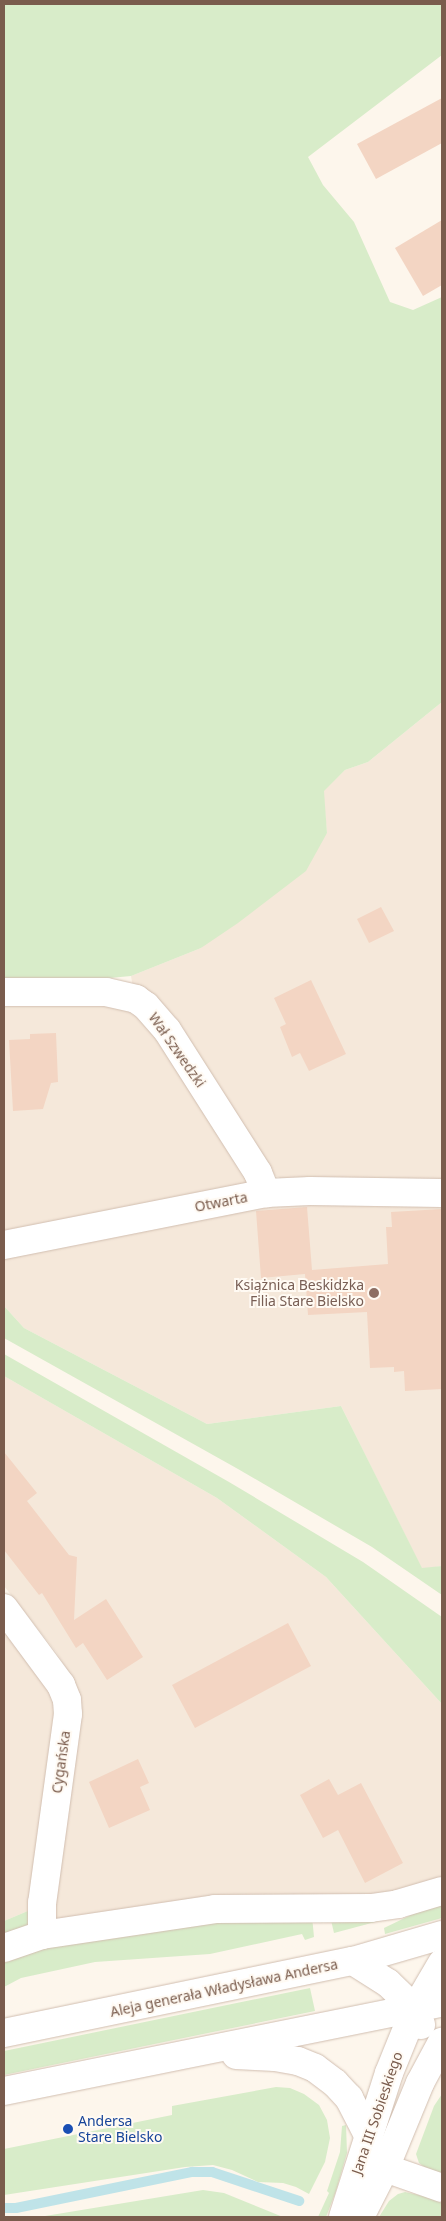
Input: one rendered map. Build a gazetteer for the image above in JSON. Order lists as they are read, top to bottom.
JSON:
{
  "streets": {
    "street": [
      "Wał Szwedzki",
      "Otwarta",
      "Cygańska",
      "Aleja generała Władysława Andersa",
      "Jana III Sobieskiego"
    ]
  },
  "crossings": [
    ["Wał Szwedzki", "Otwarta"],
    ["Aleja generała Władysława Andersa", "Jana III Sobieskiego"]
  ],
  "places": ["Książnica Beskidzka Filia Stare Bielsko", "Andersa Stare Bielsko"]
}
